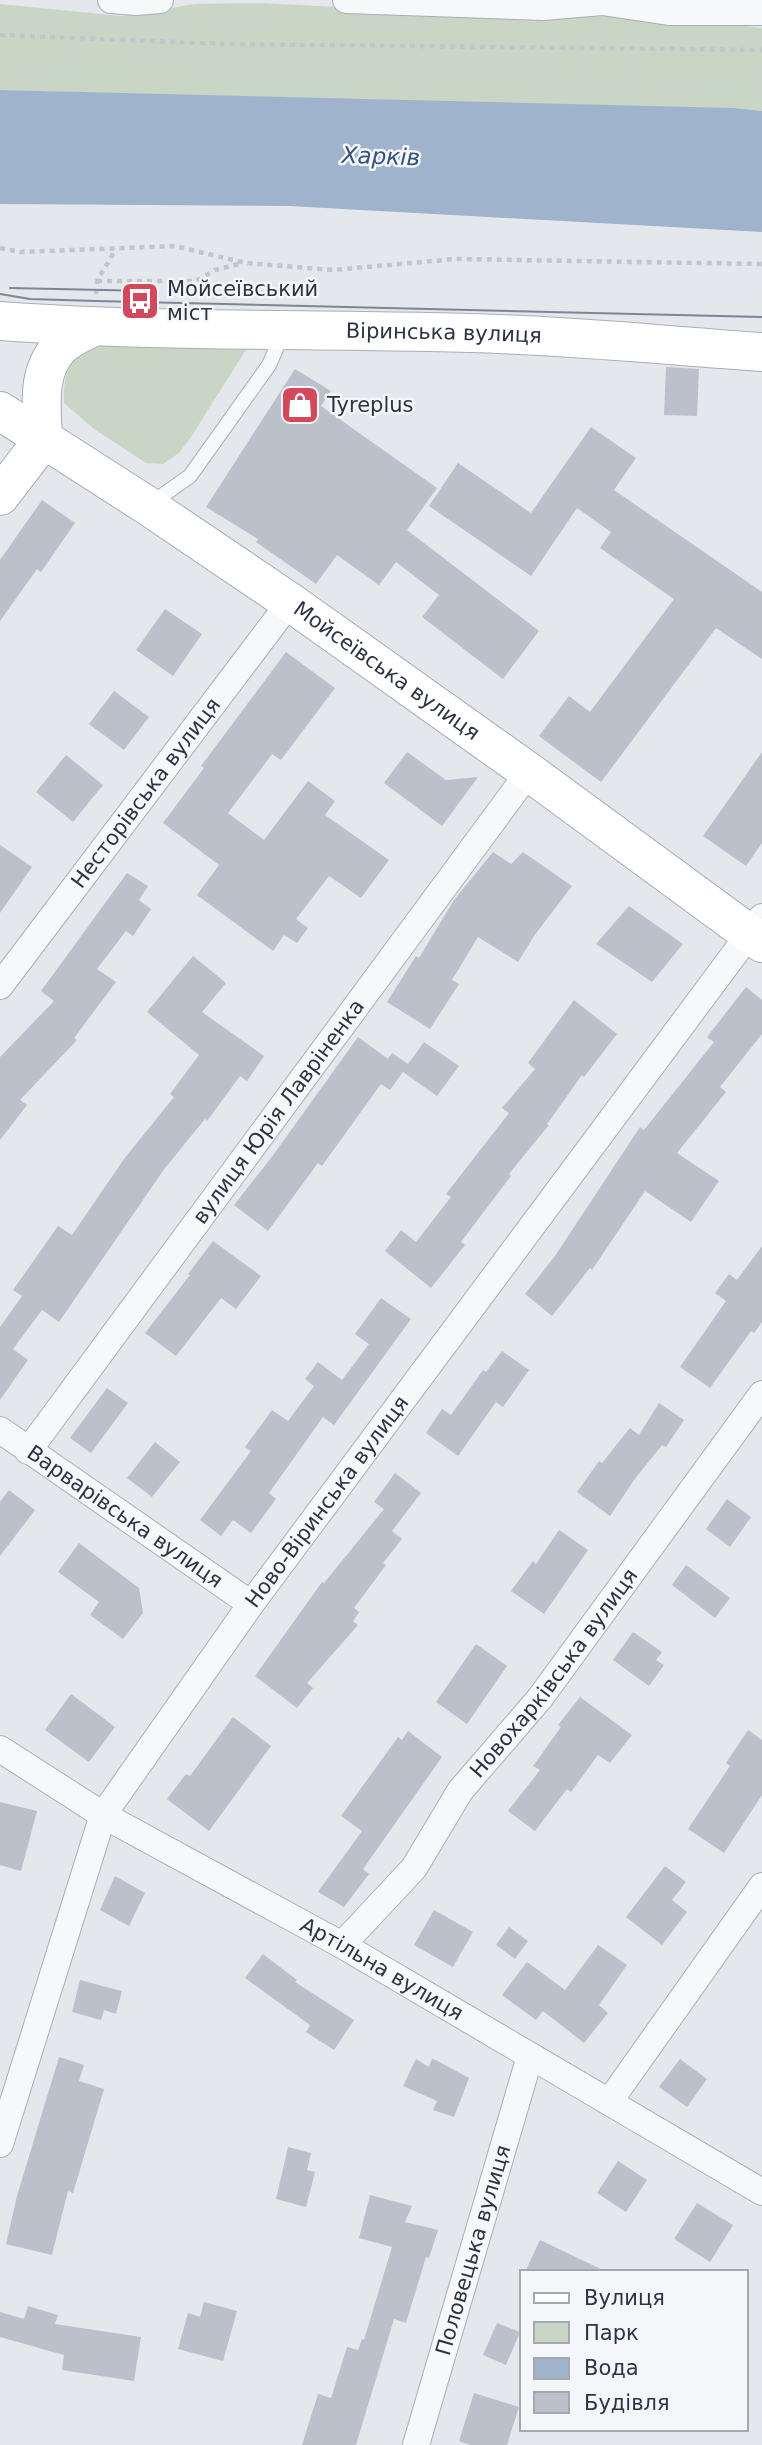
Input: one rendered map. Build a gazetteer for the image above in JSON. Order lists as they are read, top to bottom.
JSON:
{
  "streets": {
    "main road": ["Віринська вулиця", "Мойсеївська вулиця"],
    "street": [
      "Несторівська вулиця",
      "вулиця Юрія Лавріненка",
      "Ново-Віринська вулиця",
      "Варварівська вулиця",
      "Новохарківська вулиця",
      "Артільна вулиця",
      "Половецька вулиця"
    ]
  },
  "crossings": [
    ["Мойсеївська вулиця", "Несторівська вулиця"],
    ["Мойсеївська вулиця", "вулиця Юрія Лавріненка"],
    ["Мойсеївська вулиця", "Ново-Віринська вулиця"],
    ["вулиця Юрія Лавріненка", "Варварівська вулиця"],
    ["Ново-Віринська вулиця", "Варварівська вулиця"],
    ["Ново-Віринська вулиця", "Артільна вулиця"],
    ["Новохарківська вулиця", "Артільна вулиця"],
    ["Артільна вулиця", "Половецька вулиця"]
  ],
  "water": ["Харків"],
  "places": {
    "bus stop": ["Мойсеївський міст"],
    "shop": ["Tyreplus"]
  },
  "legend": [
    "Вулиця",
    "Парк",
    "Вода",
    "Будівля"
  ]
}
